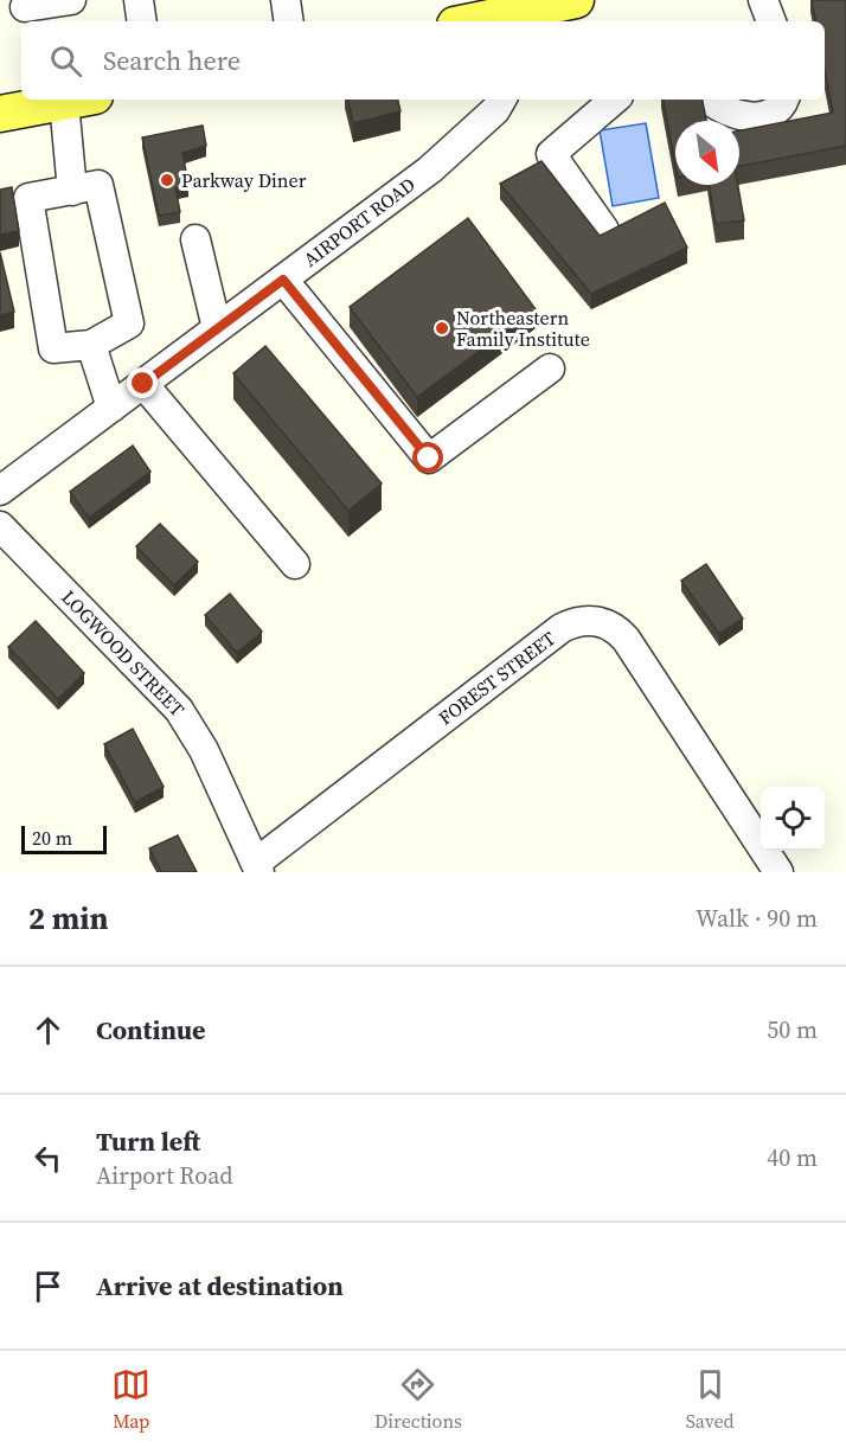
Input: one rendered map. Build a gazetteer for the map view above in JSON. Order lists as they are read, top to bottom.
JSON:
{
  "streets": {
    "street": ["AIRPORT ROAD", "LOGWOOD STREET", "FOREST STREET"]
  },
  "crossings": [
    ["LOGWOOD STREET", "FOREST STREET"]
  ],
  "places": ["Parkway Diner", "Northeastern Family Institute"],
  "scale_bar": "20 m",
  "north": "bottom right",
  "page": {
    "search": "Search here",
    "scale": "20 m",
    "heading": ["2 min", "Walk · 90 m"],
    "list": [
      ["Continue", "50 m"],
      ["Turn left", "Airport Road", "40 m"],
      "Arrive at destination"
    ],
    "nav": ["Map", "Directions", "Saved"]
  }
}
